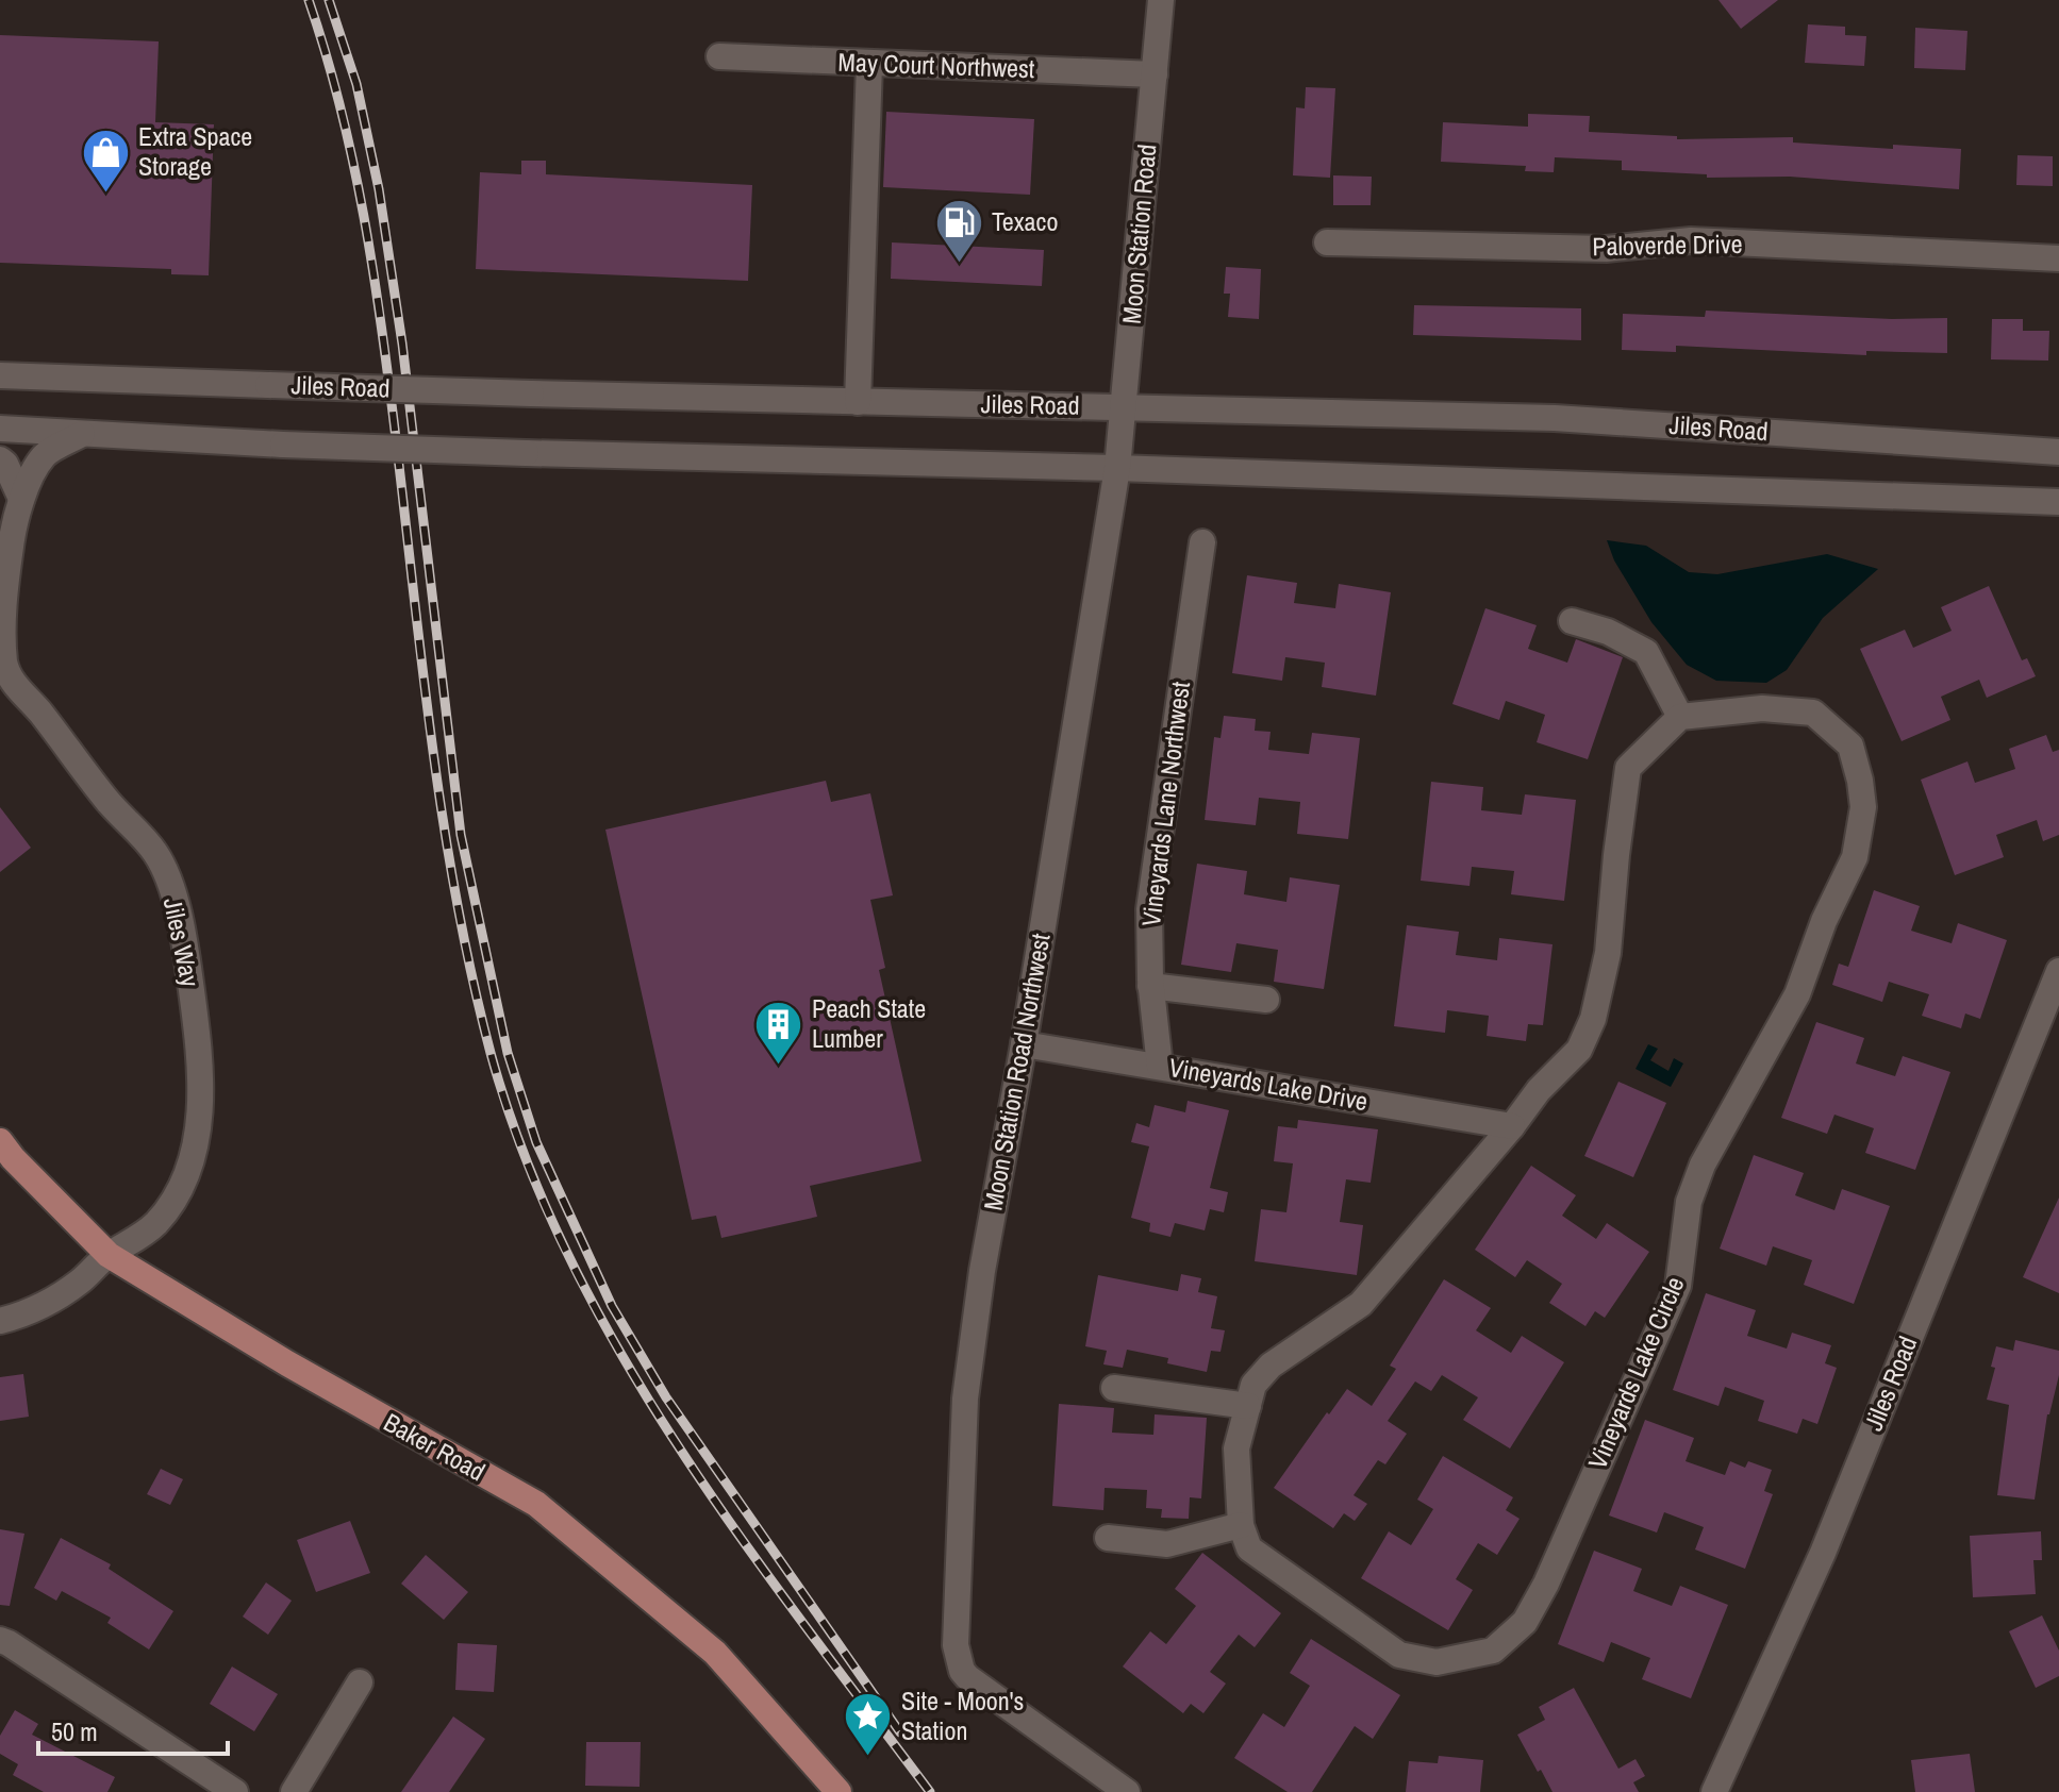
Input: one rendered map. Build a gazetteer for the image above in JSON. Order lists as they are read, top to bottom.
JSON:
{
  "streets": {
    "main road": ["Baker Road"],
    "street": [
      "May Court Northwest",
      "Moon Station Road",
      "Paloverde Drive",
      "Jiles Road",
      "Vineyards Lane Northwest",
      "Jiles Way",
      "Moon Station Road Northwest",
      "Vineyards Lake Drive",
      "Vineyards Lake Circle"
    ]
  },
  "crossings": [
    ["May Court Northwest", "Moon Station Road"],
    ["Moon Station Road", "Jiles Road"],
    ["Moon Station Road", "Moon Station Road Northwest"],
    ["Vineyards Lane Northwest", "Vineyards Lake Drive"],
    ["Jiles Way", "Baker Road"],
    ["Moon Station Road Northwest", "Vineyards Lake Drive"]
  ],
  "places": {
    "shop": ["Extra Space Storage"],
    "fuel station": ["Texaco"],
    "building": ["Peach State Lumber"],
    "place": ["Site - Moon's Station"]
  },
  "scale_bar": "50 m"
}
